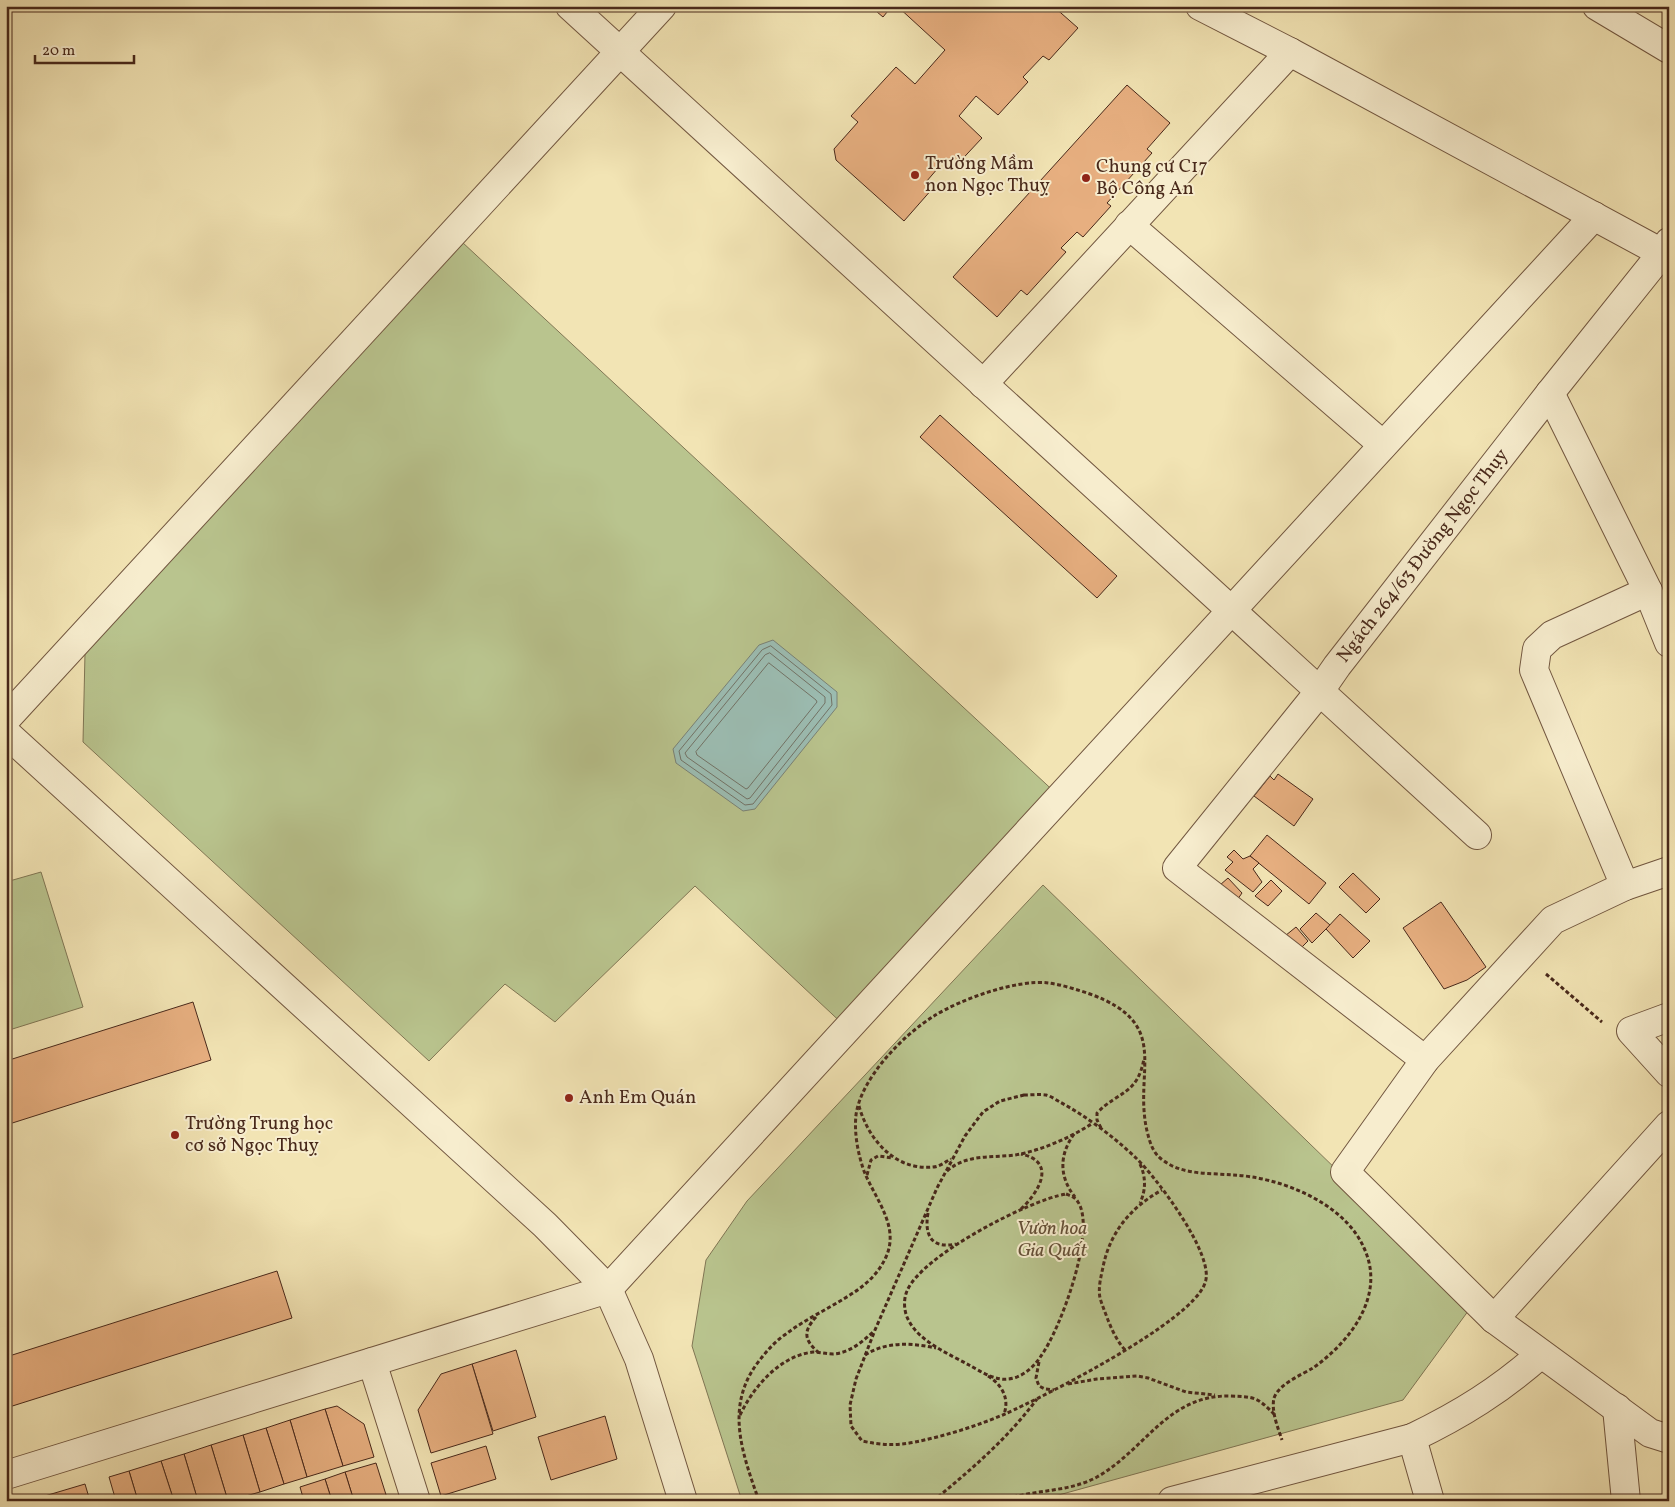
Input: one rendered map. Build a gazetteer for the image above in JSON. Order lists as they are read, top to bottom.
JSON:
{
  "streets": {
    "street": ["Ngách 264/63 Đường Ngọc Thụy"]
  },
  "parks": ["Vườn hoa Gia Quất"],
  "places": [
    "Trường Mầm non Ngọc Thuỵ",
    "Chung cư C17 Bộ Công An",
    "Anh Em Quán",
    "Trường Trung học cơ sở Ngọc Thuỵ"
  ],
  "scale_bar": "20 m"
}
